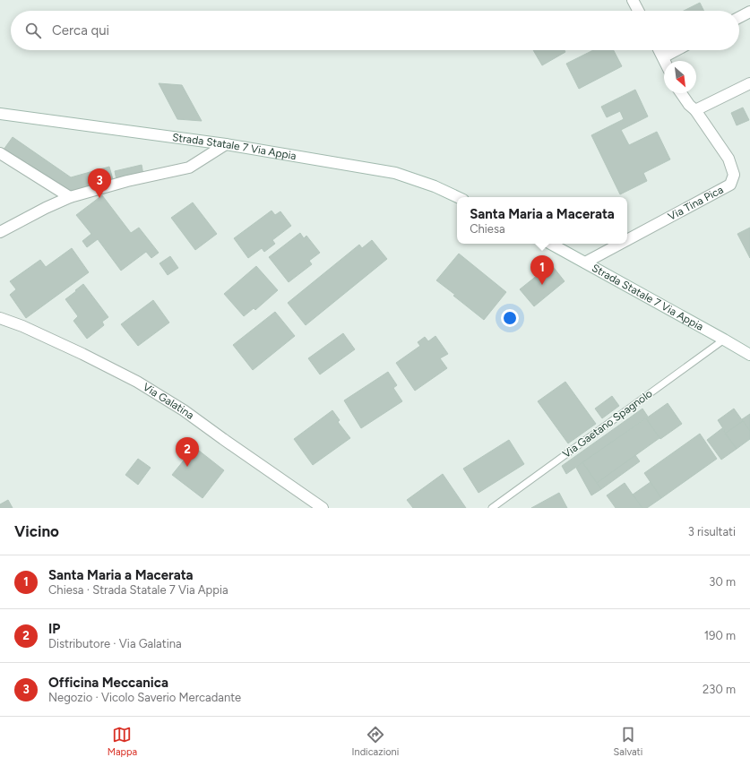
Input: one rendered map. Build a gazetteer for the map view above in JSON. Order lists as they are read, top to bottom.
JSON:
{
  "streets": {
    "street": ["Strada Statale 7 Via Appia", "Via Tina Pica", "Via Galatina"],
    "lane": ["Via Gaetano Spagnolo"]
  },
  "crossings": [
    ["Strada Statale 7 Via Appia", "Via Tina Pica"],
    ["Strada Statale 7 Via Appia", "Via Gaetano Spagnolo"]
  ],
  "north": "bottom right",
  "page": {
    "search": "Cerca qui",
    "pins": ["3", "1", "2"],
    "popup": ["Santa Maria a Macerata", "Chiesa"],
    "heading": ["Vicino", "3 risultati"],
    "list": [
      {
        "mark": "1",
        "name": "Santa Maria a Macerata",
        "note": "Chiesa · Strada Statale 7 Via Appia",
        "value": "30 m"
      },
      {
        "mark": "2",
        "name": "IP",
        "note": "Distributore · Via Galatina",
        "value": "190 m"
      },
      {
        "mark": "3",
        "name": "Officina Meccanica",
        "note": "Negozio · Vicolo Saverio Mercadante",
        "value": "230 m"
      }
    ],
    "nav": ["Mappa", "Indicazioni", "Salvati"]
  }
}
